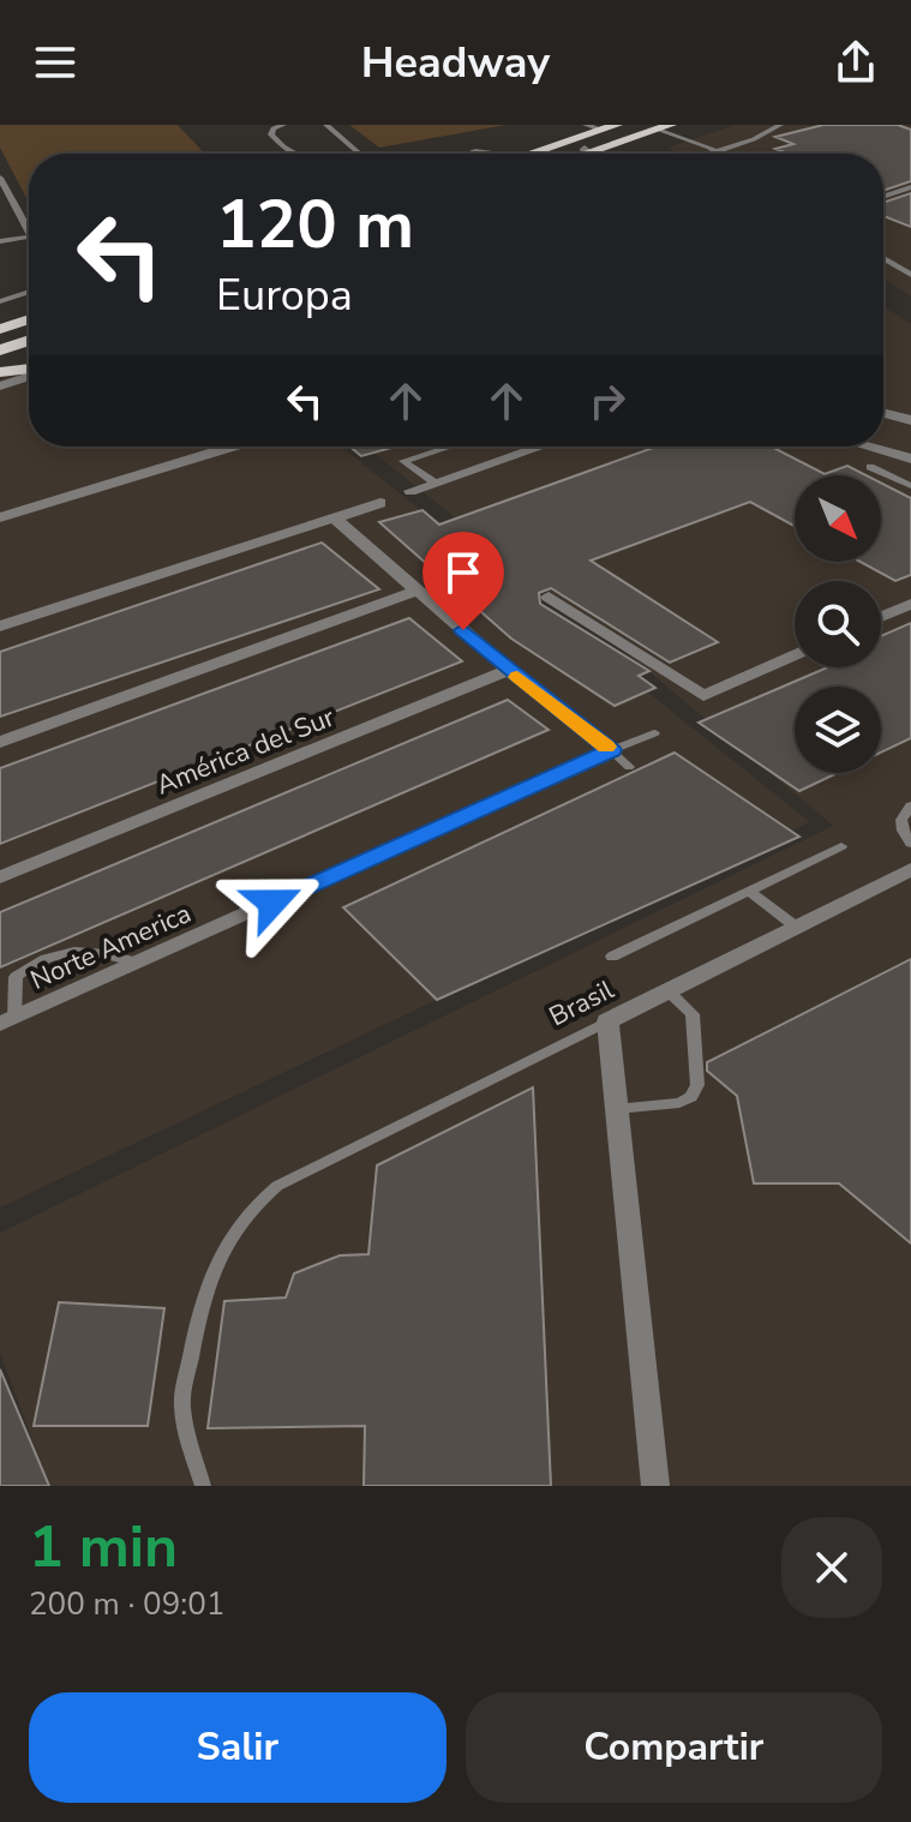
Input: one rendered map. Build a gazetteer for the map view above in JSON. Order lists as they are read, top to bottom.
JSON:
{
  "streets": {
    "street": ["América del Sur", "Norte America", "Brasil"]
  },
  "north": "bottom right",
  "page": {
    "header": "Headway",
    "turn": ["120 m", "Europa"],
    "heading": ["1 min", "200 m · 09:01"],
    "buttons": ["Salir", "Compartir"]
  }
}
